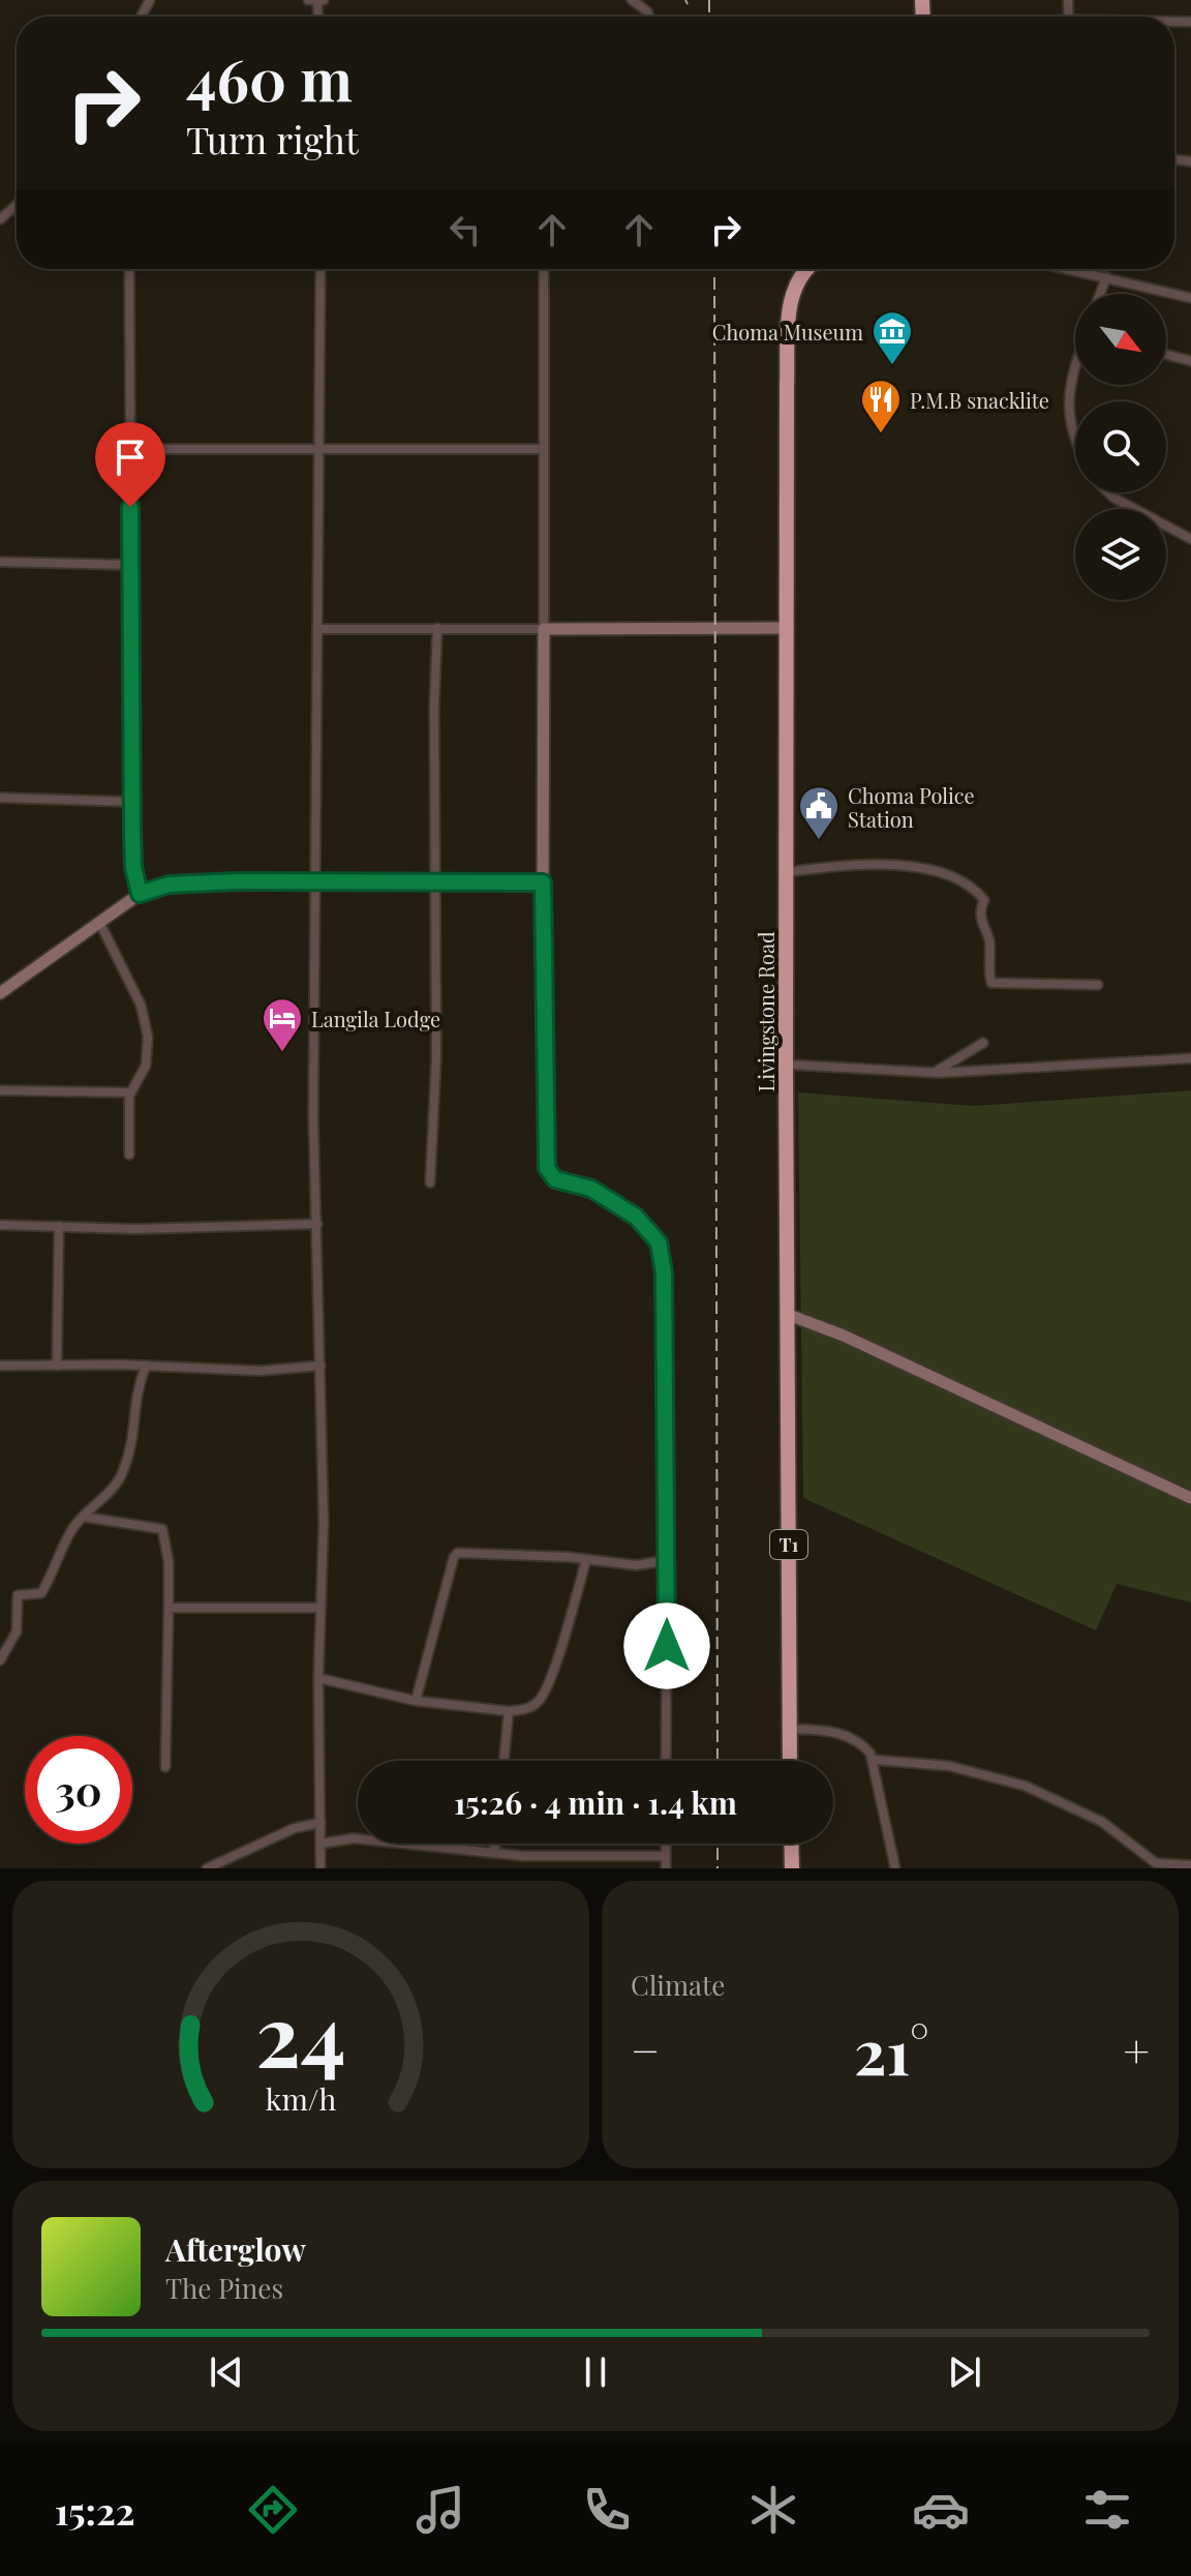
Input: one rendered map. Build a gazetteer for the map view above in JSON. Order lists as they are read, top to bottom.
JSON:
{
  "streets": {
    "highway": ["Livingstone Road", "T1"]
  },
  "places": {
    "museum": ["Choma Museum"],
    "restaurant": ["P.M.B snacklite"],
    "public building": ["Choma Police Station"],
    "hotel": ["Langila Lodge"]
  },
  "north": "bottom right",
  "page": {
    "turn": ["460 m", "Turn right"],
    "limit": "30",
    "trip": "15:26 · 4 min · 1.4 km",
    "tile": "Climate",
    "heat": ["−", "21°", "+"],
    "song": ["Afterglow", "The Pines"],
    "tabs": "15:22",
    "gauge": ["24", "km/h"]
  }
}
